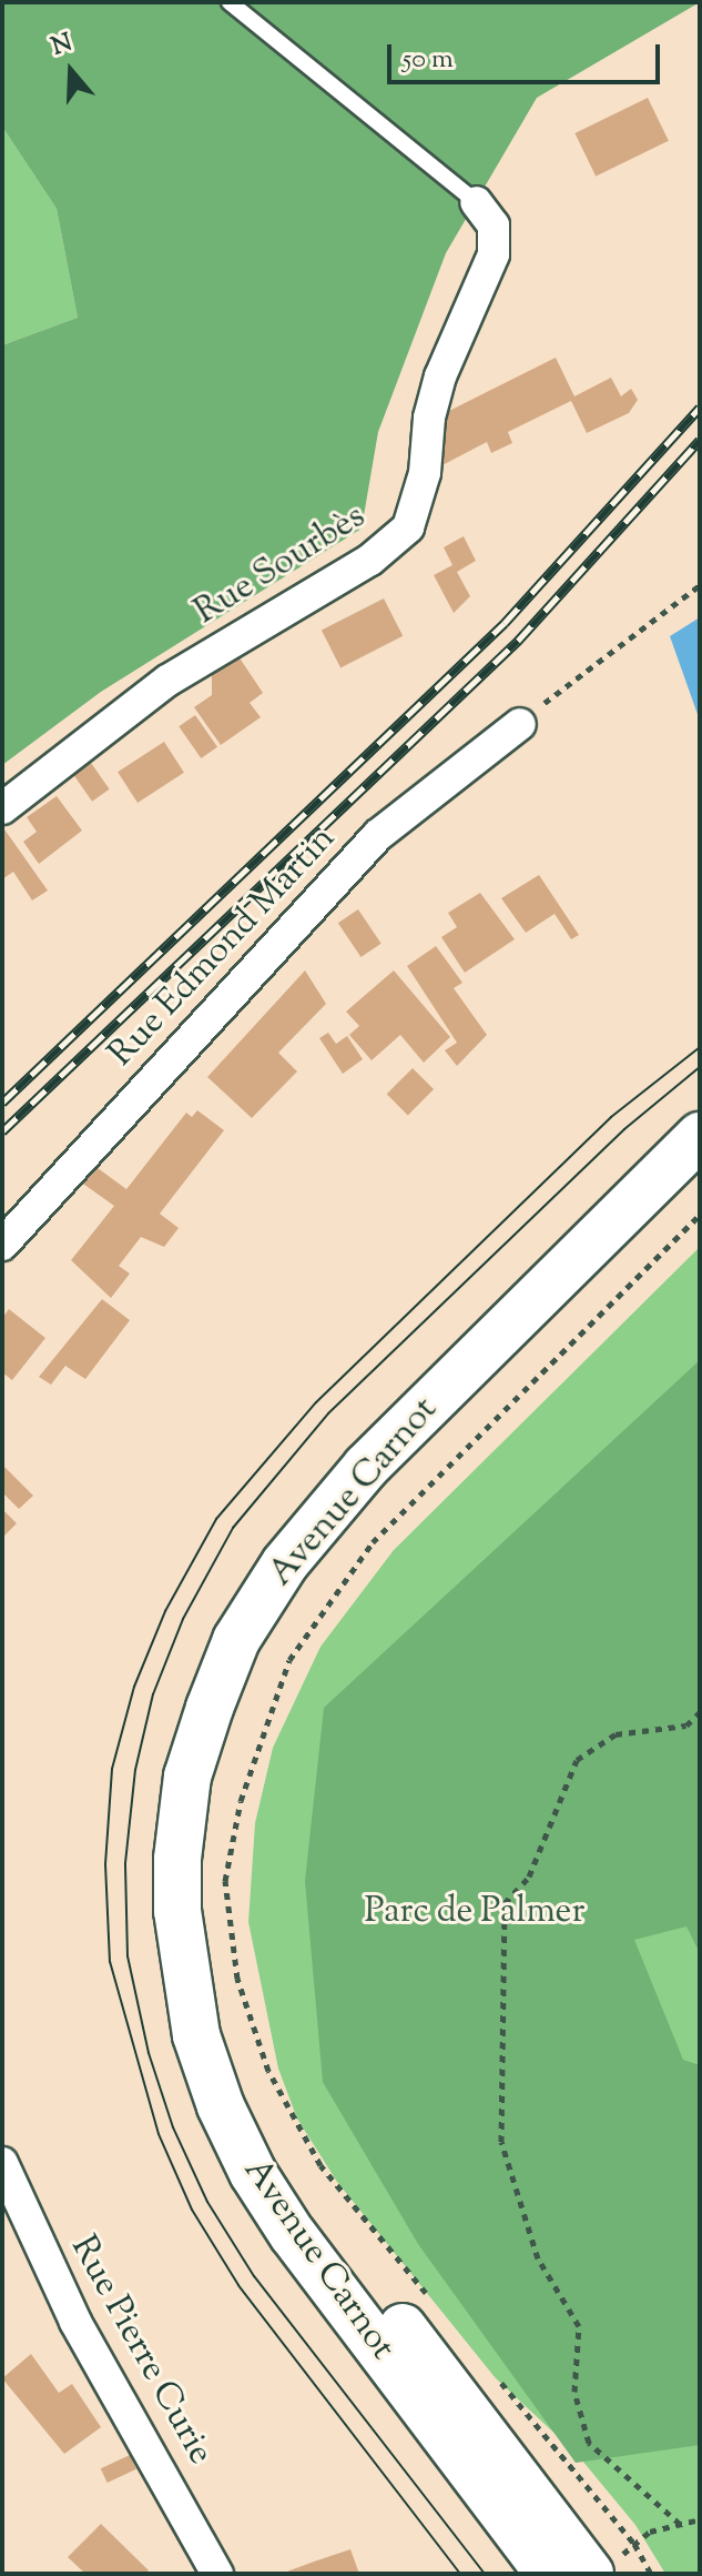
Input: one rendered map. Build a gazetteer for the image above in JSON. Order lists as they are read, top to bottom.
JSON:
{
  "streets": {
    "main road": ["Avenue Carnot"],
    "street": ["Rue Sourbès", "Rue Edmond Martin", "Rue Pierre Curie"]
  },
  "parks": ["Parc de Palmer"],
  "scale_bar": "50 m",
  "north": "top"
}
